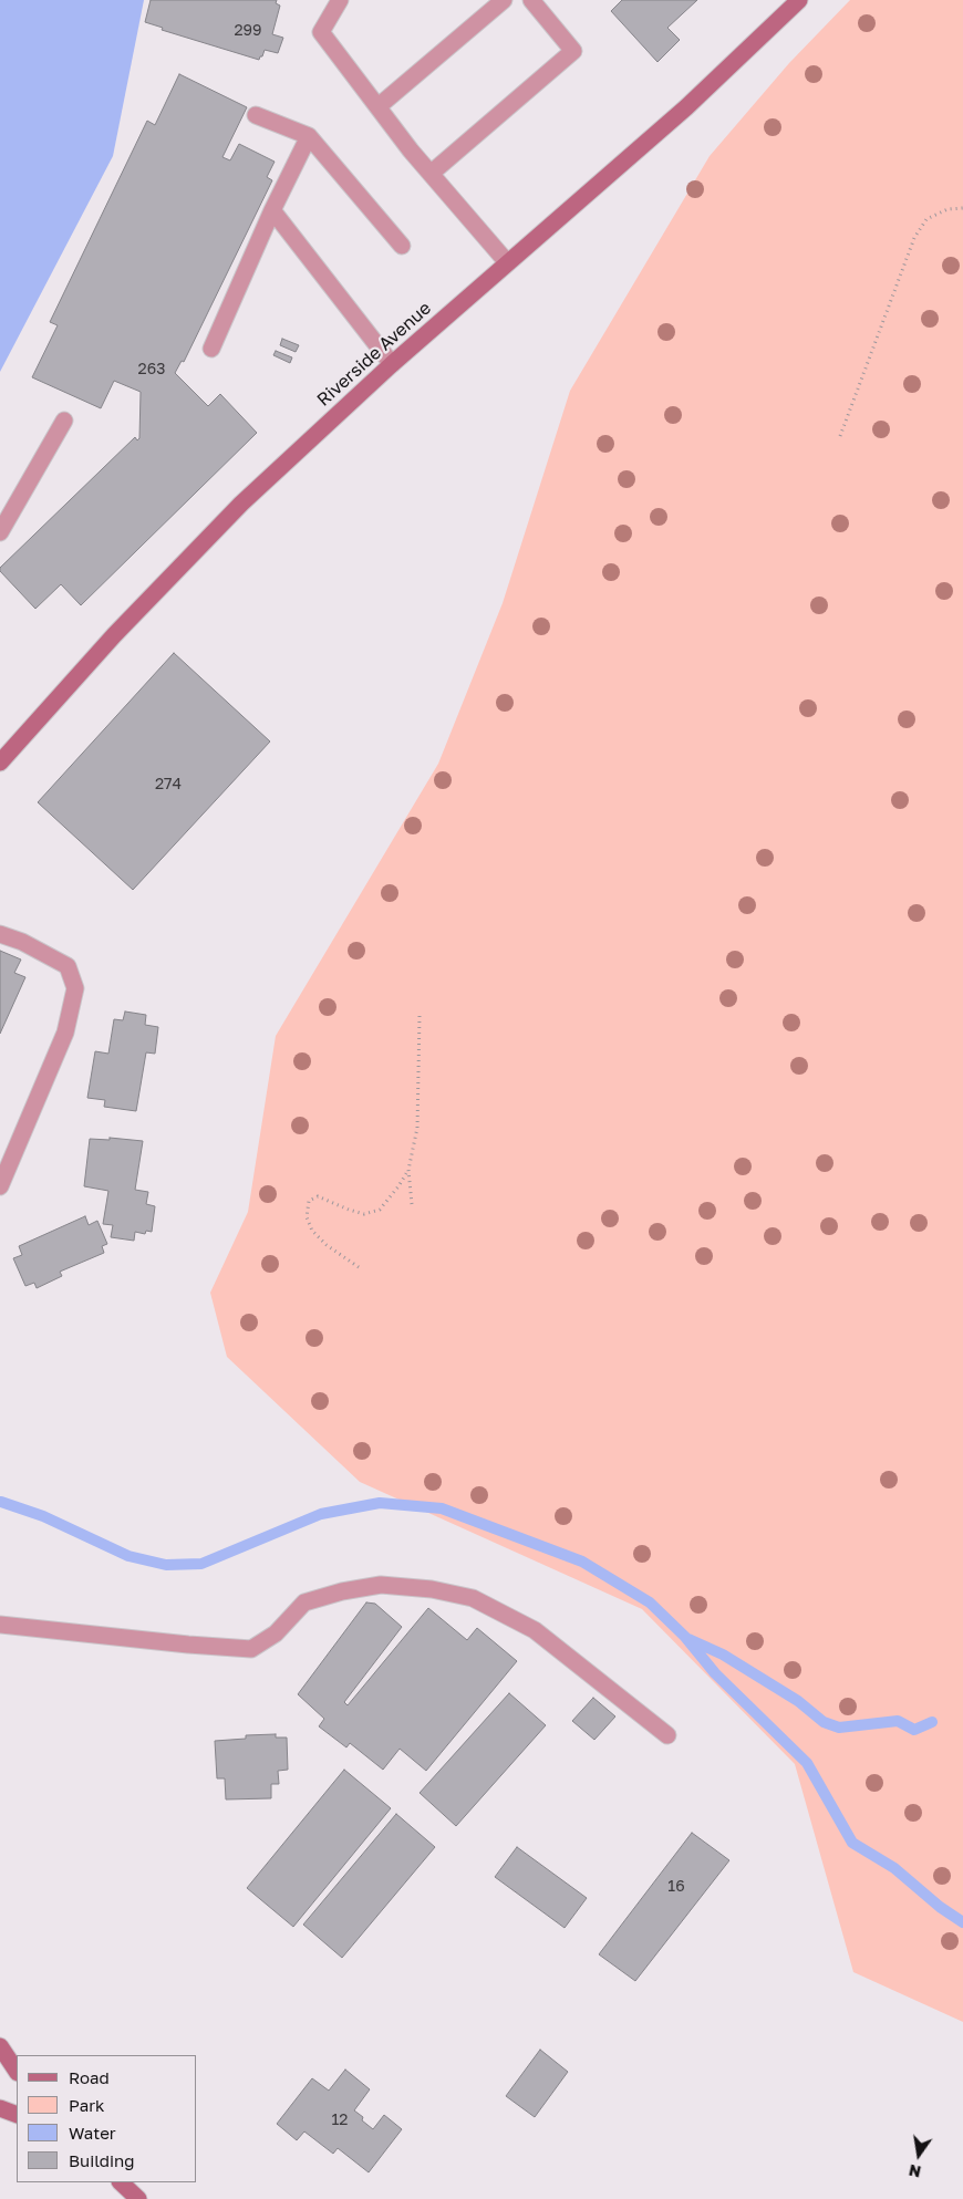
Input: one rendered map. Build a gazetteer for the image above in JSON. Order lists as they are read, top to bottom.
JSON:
{
  "streets": {
    "main road": ["Riverside Avenue"]
  },
  "house_numbers": [
    "299",
    "263",
    "274",
    "16",
    "12"
  ],
  "legend": [
    "Road",
    "Park",
    "Water",
    "Building"
  ],
  "north": "bottom"
}
